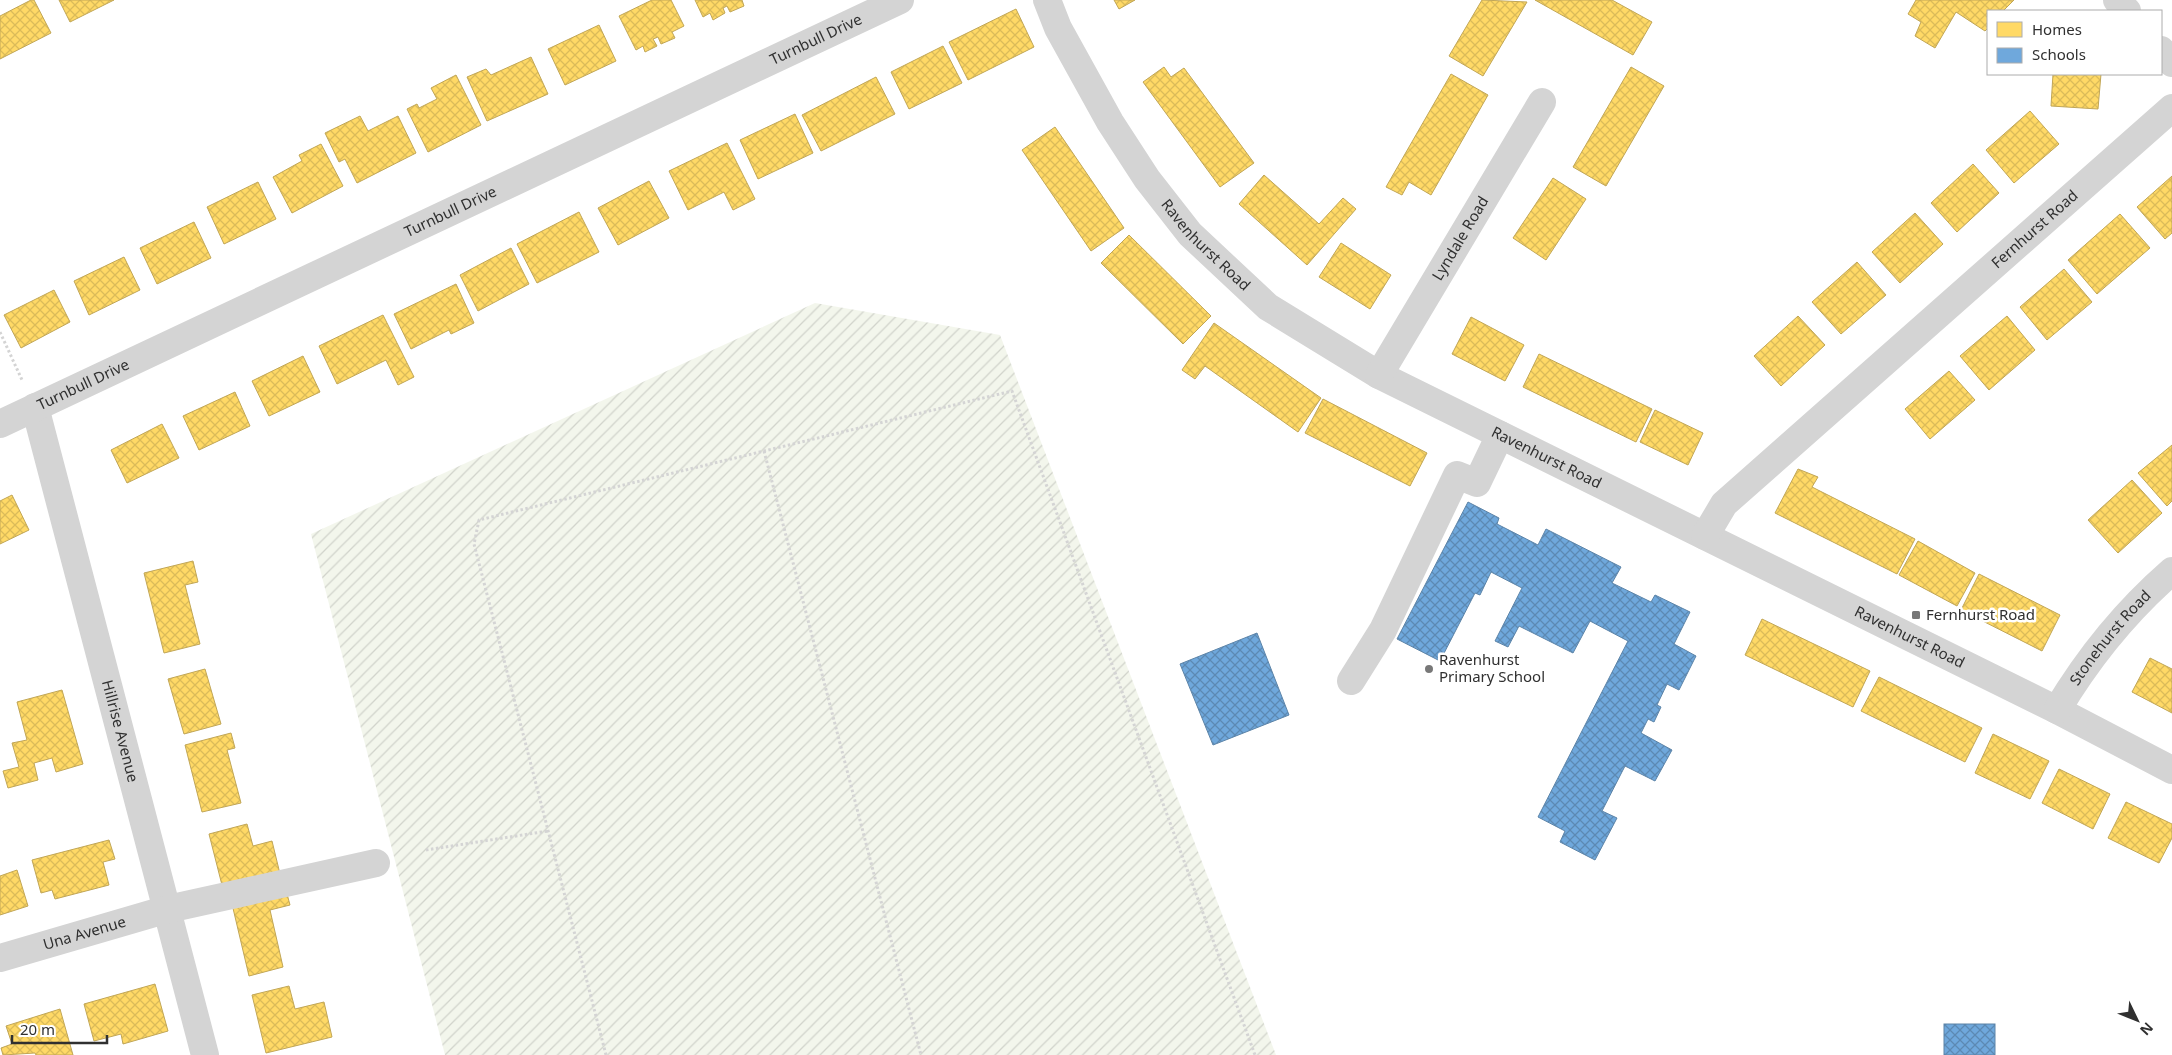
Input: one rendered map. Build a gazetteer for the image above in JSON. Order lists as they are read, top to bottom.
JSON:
{
  "streets": {
    "street": [
      "Turnbull Drive",
      "Fernhurst Road",
      "Lyndale Road",
      "Ravenhurst Road",
      "Stonehurst Road",
      "Hillrise Avenue",
      "Una Avenue"
    ]
  },
  "crossings": [
    ["Turnbull Drive", "Hillrise Avenue"],
    ["Fernhurst Road", "Ravenhurst Road"],
    ["Lyndale Road", "Ravenhurst Road"],
    ["Ravenhurst Road", "Stonehurst Road"],
    ["Hillrise Avenue", "Una Avenue"]
  ],
  "places": {
    "transit": ["Fernhurst Road"],
    "other": ["Ravenhurst Primary School"]
  },
  "legend": ["Homes", "Schools"],
  "scale_bar": "20 m",
  "north": "bottom right"
}
